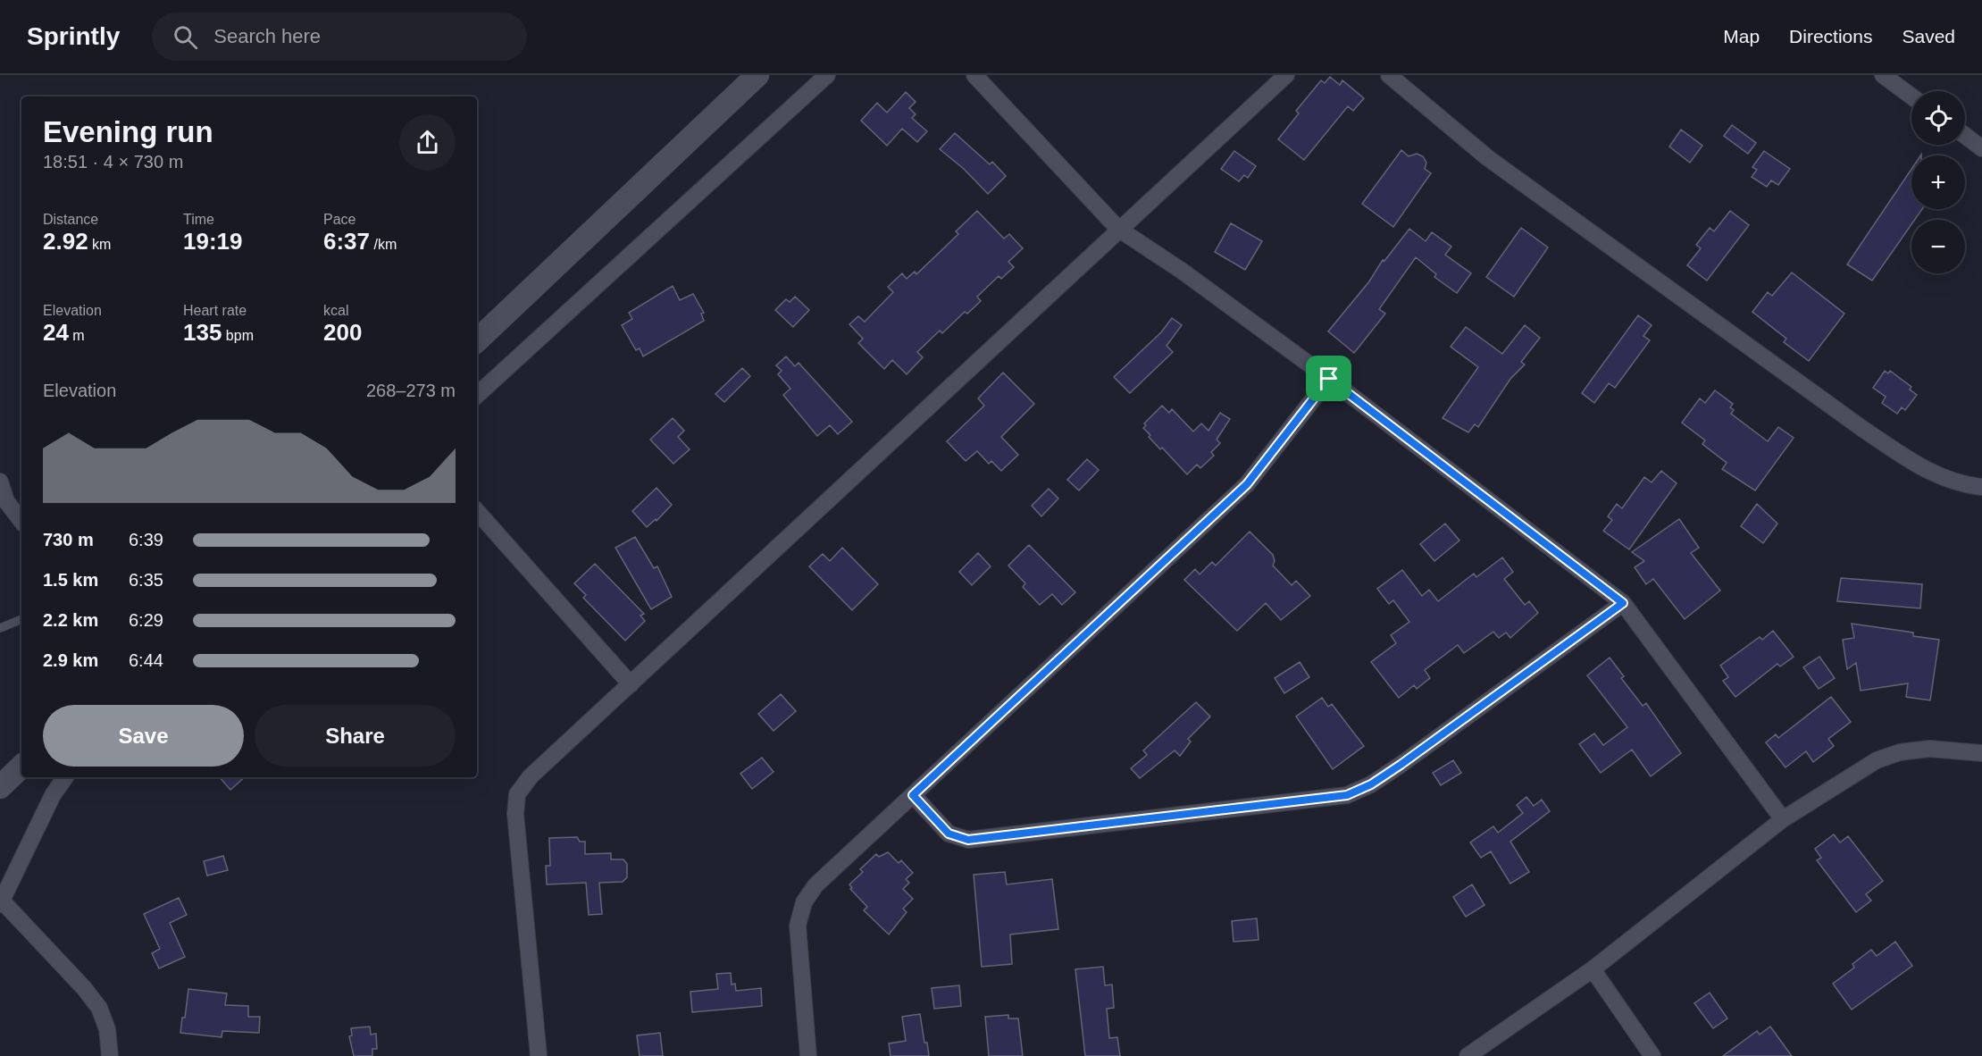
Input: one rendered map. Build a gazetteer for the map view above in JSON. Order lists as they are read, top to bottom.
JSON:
{
  "page": {
    "header": "Sprintly",
    "search": "Search here",
    "nav": ["Map", "Directions", "Saved"],
    "map_buttons": ["+", "−"],
    "heading": ["Evening run", "18:51 · 4 × 730 m"],
    "stats": [
      ["Distance", "2.92 km"],
      ["Time", "19:19"],
      ["Pace", "6:37 /km"],
      ["Elevation", "24 m"],
      ["Heart rate", "135 bpm"],
      ["kcal", "200"]
    ],
    "chart": ["Elevation", "268–273 m"],
    "list": [
      {
        "name": "730 m",
        "note": "6:39"
      },
      {
        "name": "1.5 km",
        "note": "6:35"
      },
      {
        "name": "2.2 km",
        "note": "6:29"
      },
      {
        "name": "2.9 km",
        "note": "6:44"
      }
    ],
    "buttons": ["Save", "Share"]
  }
}
